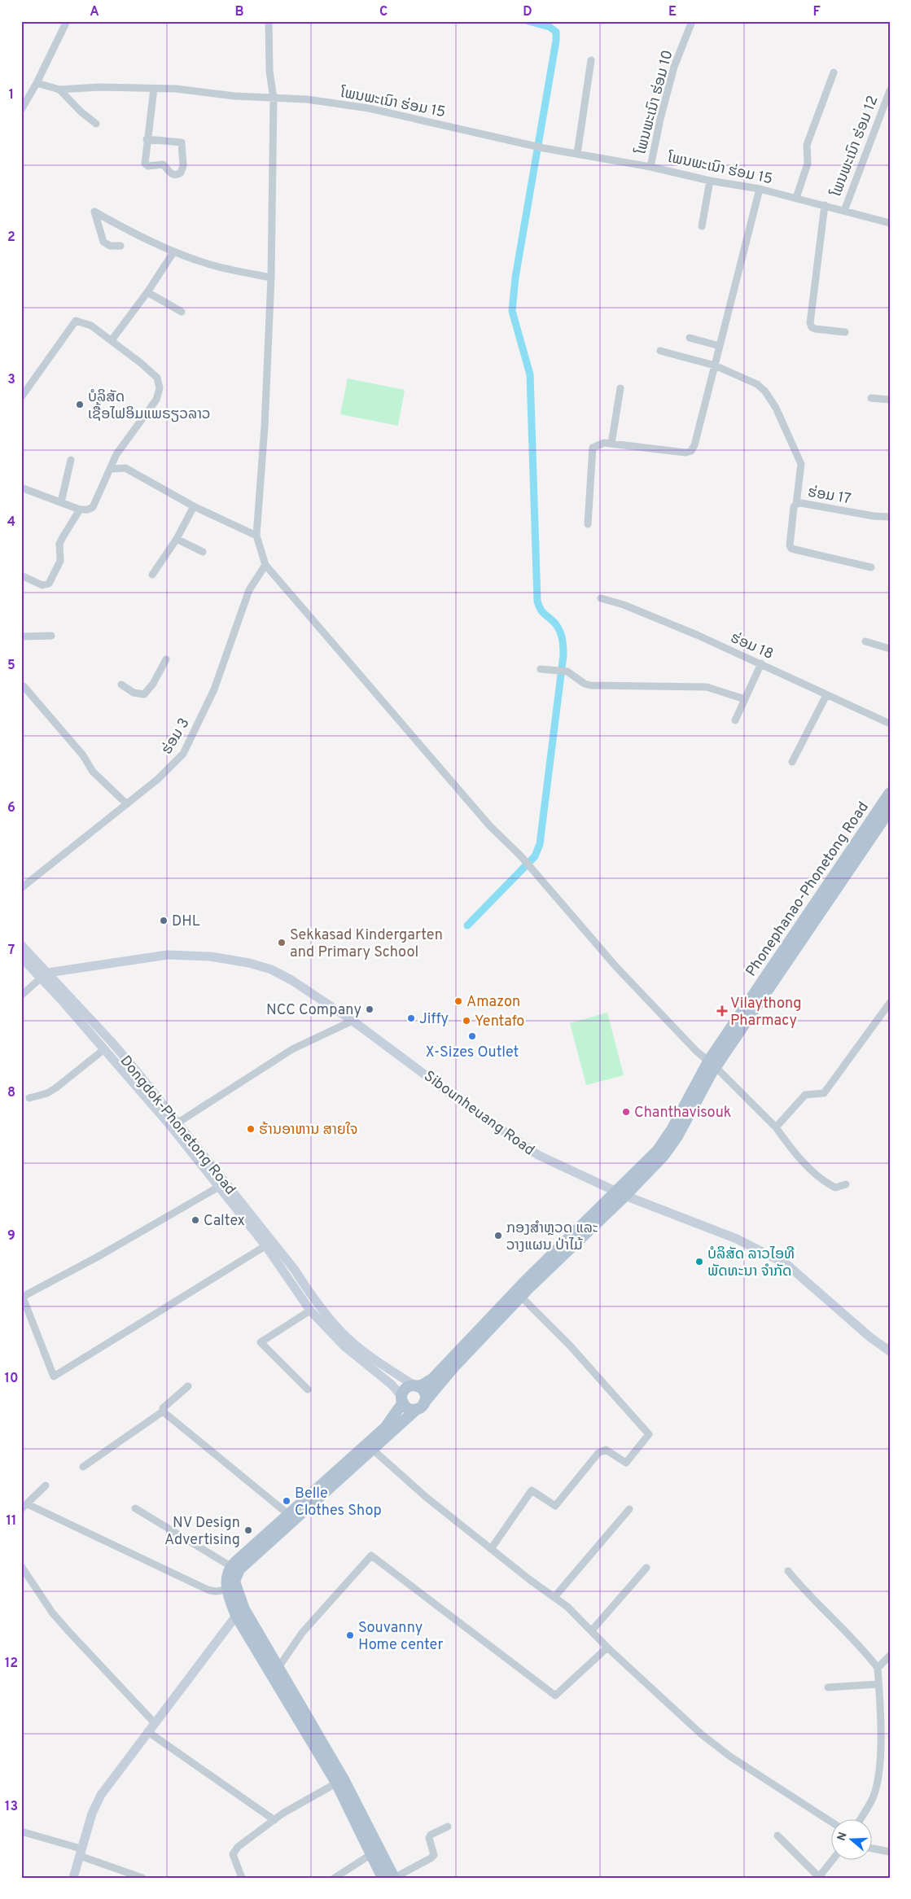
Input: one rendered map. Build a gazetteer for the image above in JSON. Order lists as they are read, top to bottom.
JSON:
{
  "streets": {
    "main road": ["Phonephanao-Phonetong Road"],
    "street": [
      "ໂພນພະເນົາ ຮ່ອມ 15",
      "ໂພນພະເນົາ ຮ່ອມ 10",
      "ໂພນພະເນົາ ຮ່ອມ 12",
      "ຮ່ອມ 17",
      "ຮ່ອມ 18",
      "ຮ່ອມ 3",
      "Sibounheuang Road",
      "Dongdok-Phonetong Road"
    ]
  },
  "crossings": [
    ["ໂພນພະເນົາ ຮ່ອມ 15", "ໂພນພະເນົາ ຮ່ອມ 10"],
    ["ໂພນພະເນົາ ຮ່ອມ 15", "ໂພນພະເນົາ ຮ່ອມ 12"],
    ["Phonephanao-Phonetong Road", "Sibounheuang Road"],
    ["Sibounheuang Road", "Dongdok-Phonetong Road"]
  ],
  "places": {
    "other": [
      "ບໍລິສັດ ເຊື້ອໄຟອິມແພຣຽວລາວ",
      "DHL",
      "Sekkasad Kindergarten and Primary School",
      "Amazon",
      "NCC Company",
      "Jiffy",
      "Yentafo",
      "X-Sizes Outlet",
      "Chanthavisouk",
      "ຮ້ານອາຫານ ສາຍໃຈ",
      "Caltex",
      "ກອງສໍາຫຼວດ ແລະ ວາງແຜນ ປ່າໄມ້",
      "ບໍລິສັດ ລາວໄອທີ ພັດທະນາ ຈຳກັດ",
      "Belle Clothes Shop",
      "NV Design Advertising",
      "Souvanny Home center"
    ],
    "health": ["Vilaythong Pharmacy"]
  },
  "north": "left",
  "grid": {
    "columns": [
      "A",
      "B",
      "C",
      "D",
      "E",
      "F"
    ],
    "rows": [
      "1",
      "2",
      "3",
      "4",
      "5",
      "6",
      "7",
      "8",
      "9",
      "10",
      "11",
      "12",
      "13"
    ]
  }
}
